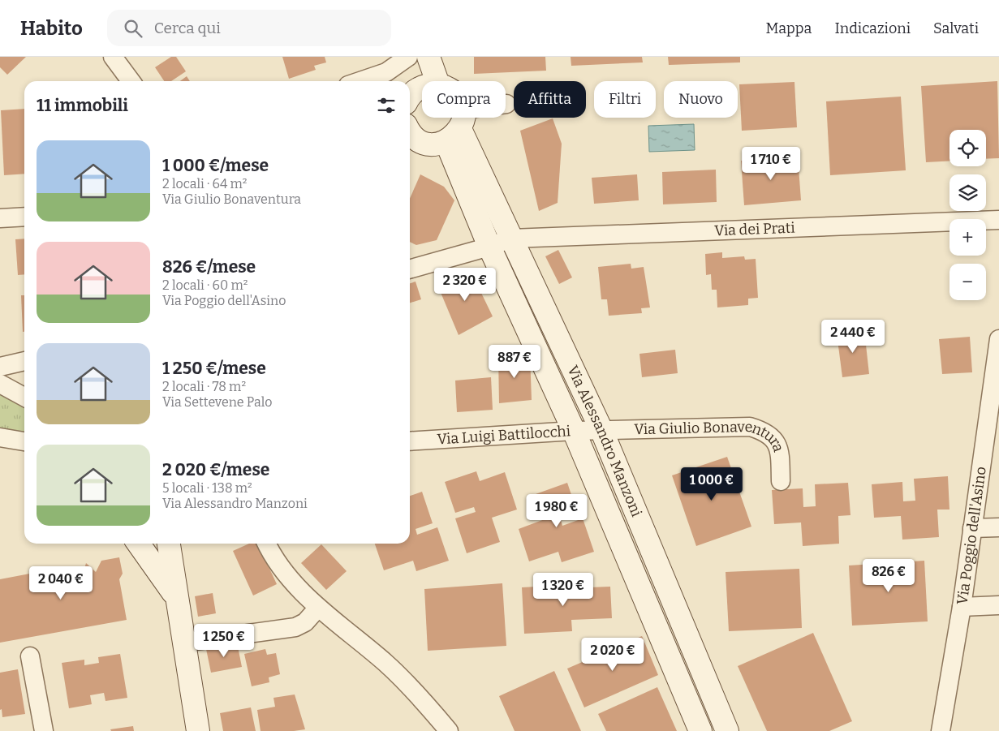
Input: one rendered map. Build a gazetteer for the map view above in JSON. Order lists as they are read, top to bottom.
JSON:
{
  "streets": {
    "street": [
      "Via dei Prati",
      "Via Luigi Battilocchi",
      "Via Alessandro Manzoni",
      "Via Giulio Bonaventura",
      "Via Poggio dell'Asino"
    ]
  },
  "crossings": [
    ["Via dei Prati", "Via Alessandro Manzoni"],
    ["Via Luigi Battilocchi", "Via Alessandro Manzoni"],
    ["Via Luigi Battilocchi", "Via Giulio Bonaventura"],
    ["Via Alessandro Manzoni", "Via Giulio Bonaventura"]
  ],
  "page": {
    "header": "Habito",
    "search": "Cerca qui",
    "nav": ["Mappa", "Indicazioni", "Salvati"],
    "chip": [
      "Compra",
      "Affitta",
      "Filtri",
      "Nuovo"
    ],
    "heading": "11 immobili",
    "map_buttons": ["+", "−"],
    "list": [
      {
        "name": "1 000 €/mese",
        "note": "2 locali · 64 m² · Via Giulio Bonaventura"
      },
      {
        "name": "826 €/mese",
        "note": "2 locali · 60 m² · Via Poggio dell'Asino"
      },
      {
        "name": "1 250 €/mese",
        "note": "2 locali · 78 m² · Via Settevene Palo"
      },
      {
        "name": "2 020 €/mese",
        "note": "5 locali · 138 m² · Via Alessandro Manzoni"
      }
    ],
    "price": [
      "1 710 €",
      "2 320 €",
      "2 440 €",
      "887 €",
      "1 000 €",
      "1 980 €",
      "826 €",
      "2 040 €",
      "1 320 €",
      "1 250 €",
      "2 020 €"
    ]
  }
}
